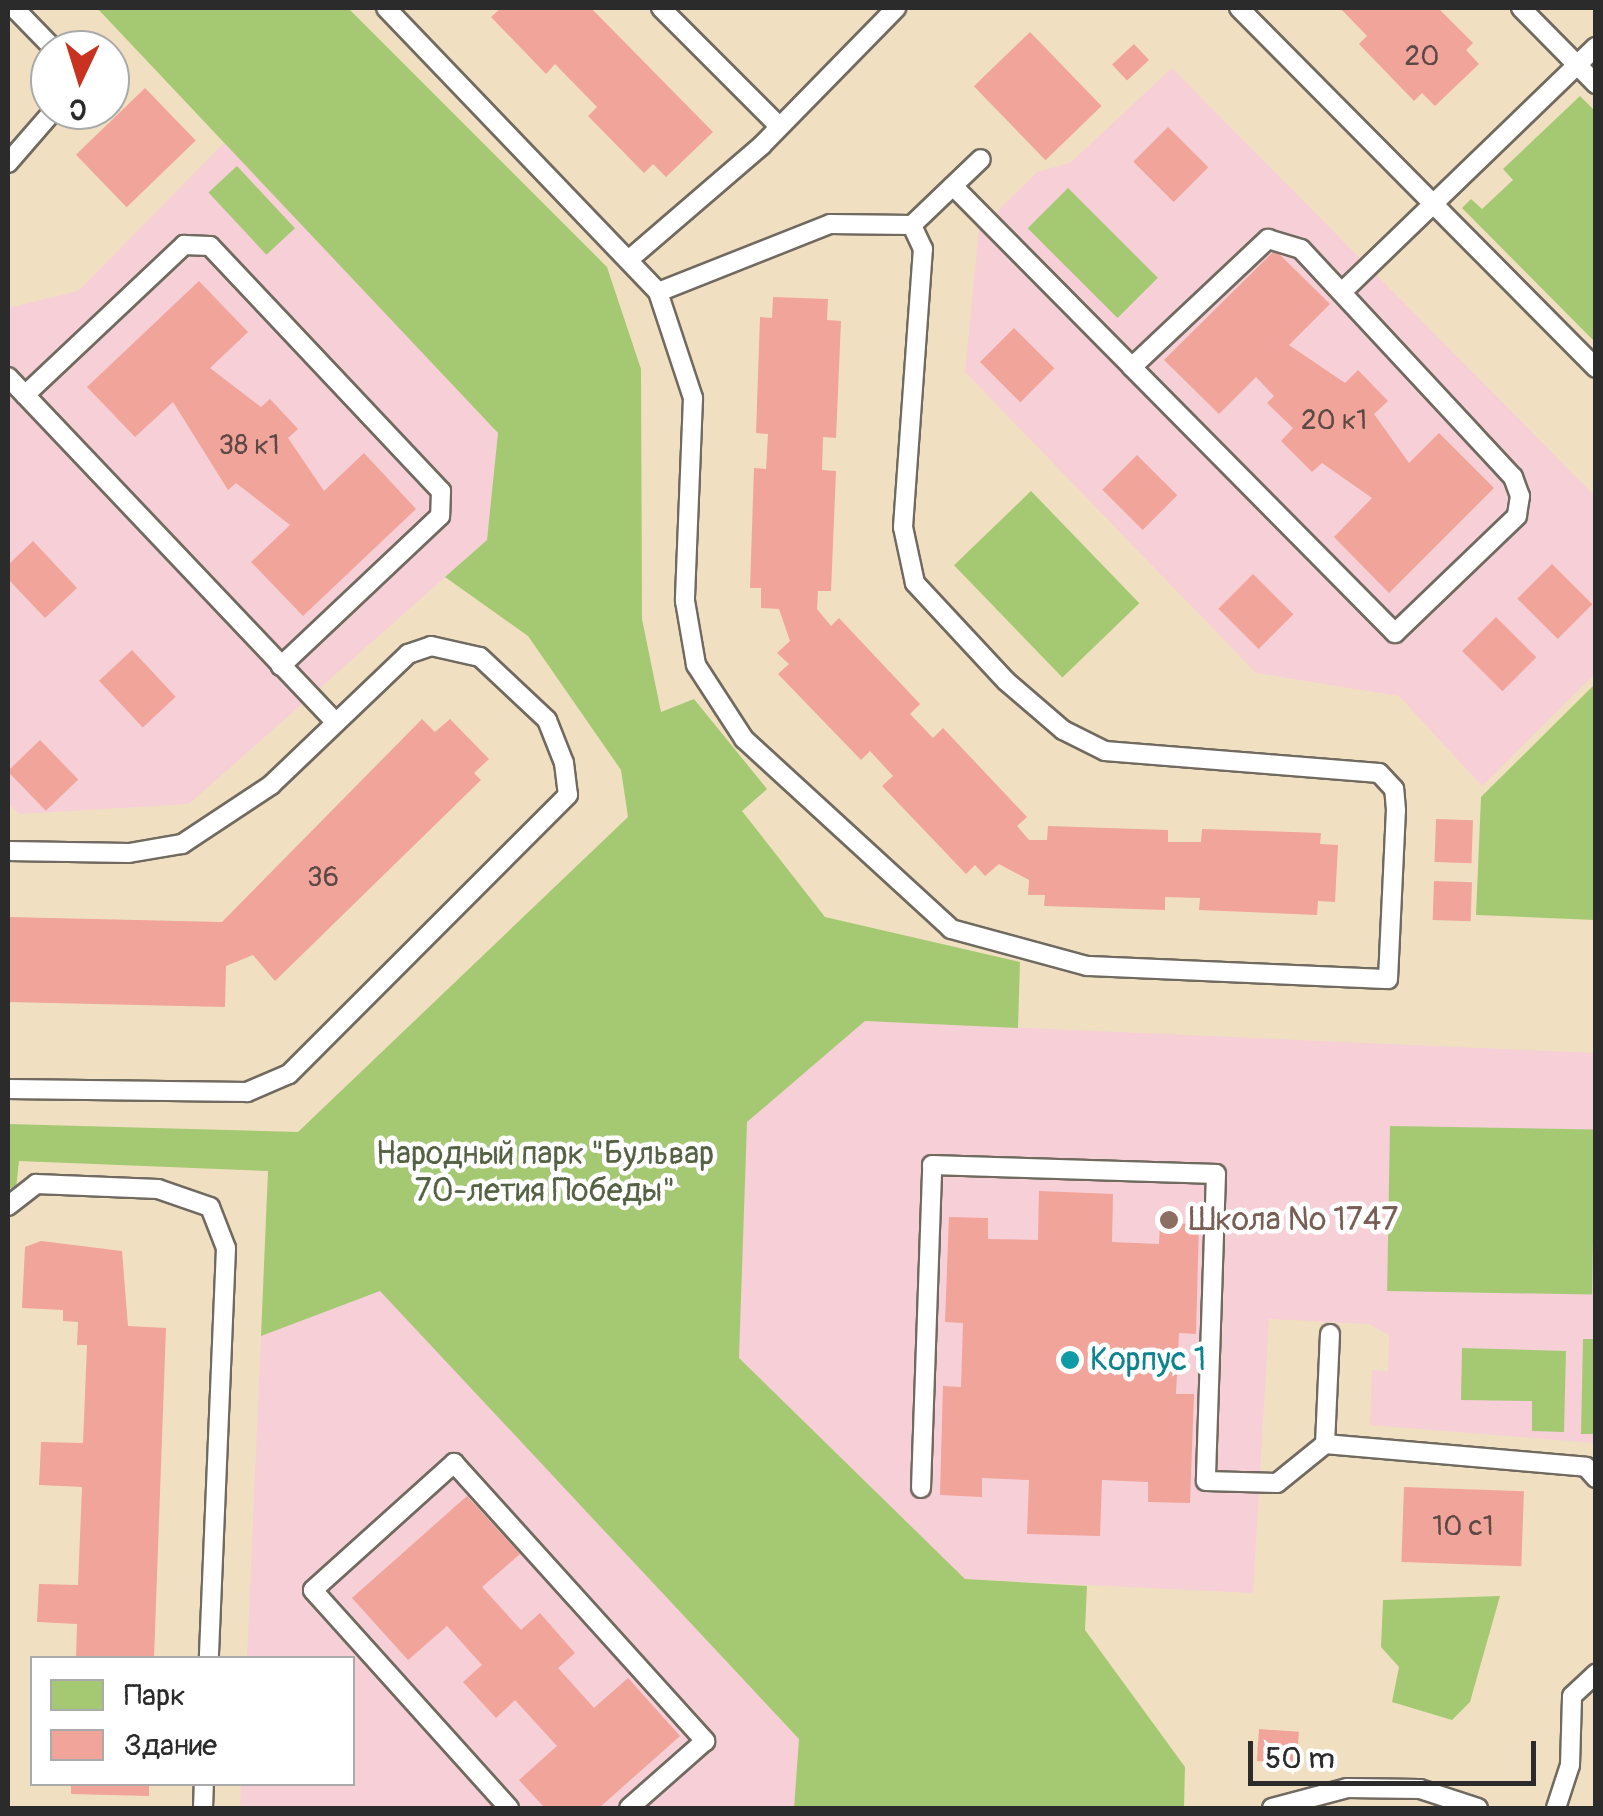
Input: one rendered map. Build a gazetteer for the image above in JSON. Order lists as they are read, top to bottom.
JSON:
{
  "parks": ["Народный парк \"Бульвар 70-летия Победы\""],
  "places": ["Школа № 1747", "Корпус 1"],
  "house_numbers": [
    "20",
    "20 к1",
    "38 к1",
    "36",
    "10 с1"
  ],
  "legend": ["Парк", "Здание"],
  "scale_bar": "50 m",
  "north": "bottom"
}
